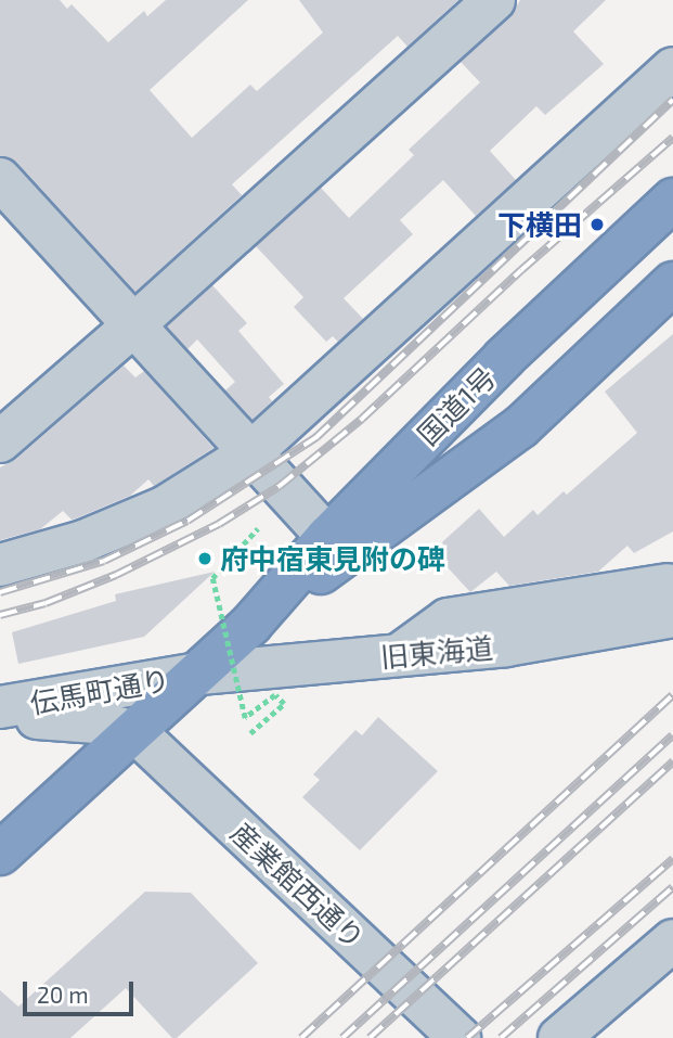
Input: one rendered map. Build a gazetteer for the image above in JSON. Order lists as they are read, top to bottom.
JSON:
{
  "streets": {
    "highway": ["国道1号"],
    "street": ["旧東海道", "伝馬町通り", "産業館西通り"]
  },
  "crossings": [
    ["国道1号", "旧東海道"],
    ["国道1号", "伝馬町通り"],
    ["国道1号", "産業館西通り"],
    ["旧東海道", "伝馬町通り"]
  ],
  "places": ["下横田", "府中宿東見附の碑"],
  "scale_bar": "20 m"
}
